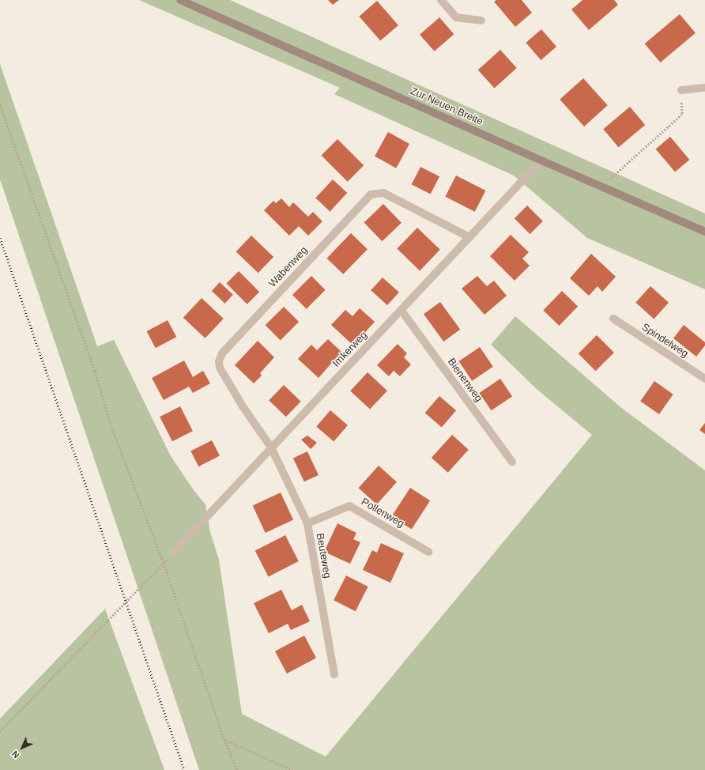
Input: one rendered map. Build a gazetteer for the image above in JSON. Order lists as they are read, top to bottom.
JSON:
{
  "streets": {
    "street": [
      "Zur Neuen Breite",
      "Wabenweg",
      "Spindelweg",
      "Imkerweg",
      "Bienenweg",
      "Pollenweg",
      "Beuteweg"
    ]
  },
  "crossings": [
    ["Zur Neuen Breite", "Imkerweg"],
    ["Wabenweg", "Imkerweg"],
    ["Wabenweg", "Beuteweg"],
    ["Imkerweg", "Bienenweg"],
    ["Imkerweg", "Beuteweg"],
    ["Pollenweg", "Beuteweg"]
  ],
  "north": "bottom left"
}
